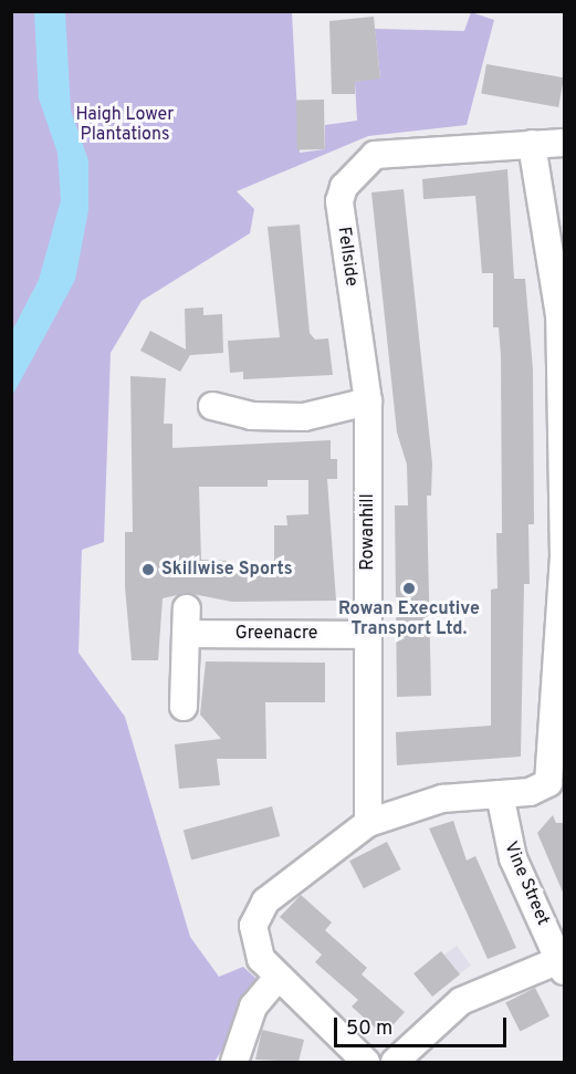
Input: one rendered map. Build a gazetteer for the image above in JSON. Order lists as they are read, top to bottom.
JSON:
{
  "streets": {
    "street": [
      "Fellside",
      "Rowanhill",
      "Greenacre",
      "Vine Street"
    ]
  },
  "crossings": [
    ["Fellside", "Rowanhill"],
    ["Rowanhill", "Greenacre"]
  ],
  "parks": ["Haigh Lower Plantations"],
  "places": ["Skillwise Sports", "Rowan Executive Transport Ltd."],
  "scale_bar": "50 m"
}
